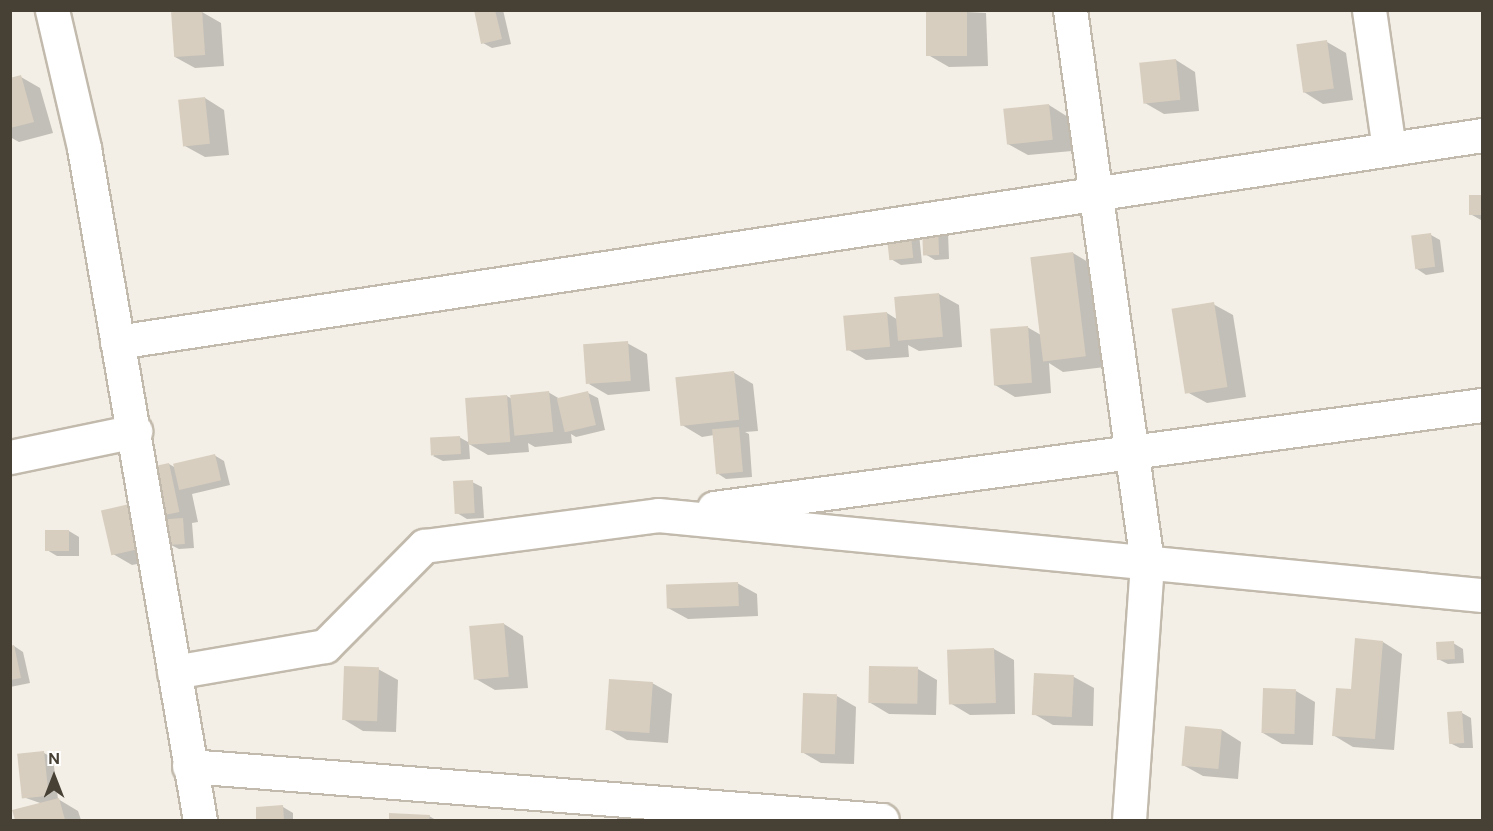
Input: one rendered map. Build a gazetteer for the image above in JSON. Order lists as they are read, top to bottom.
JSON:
{
  "north": "top"
}
